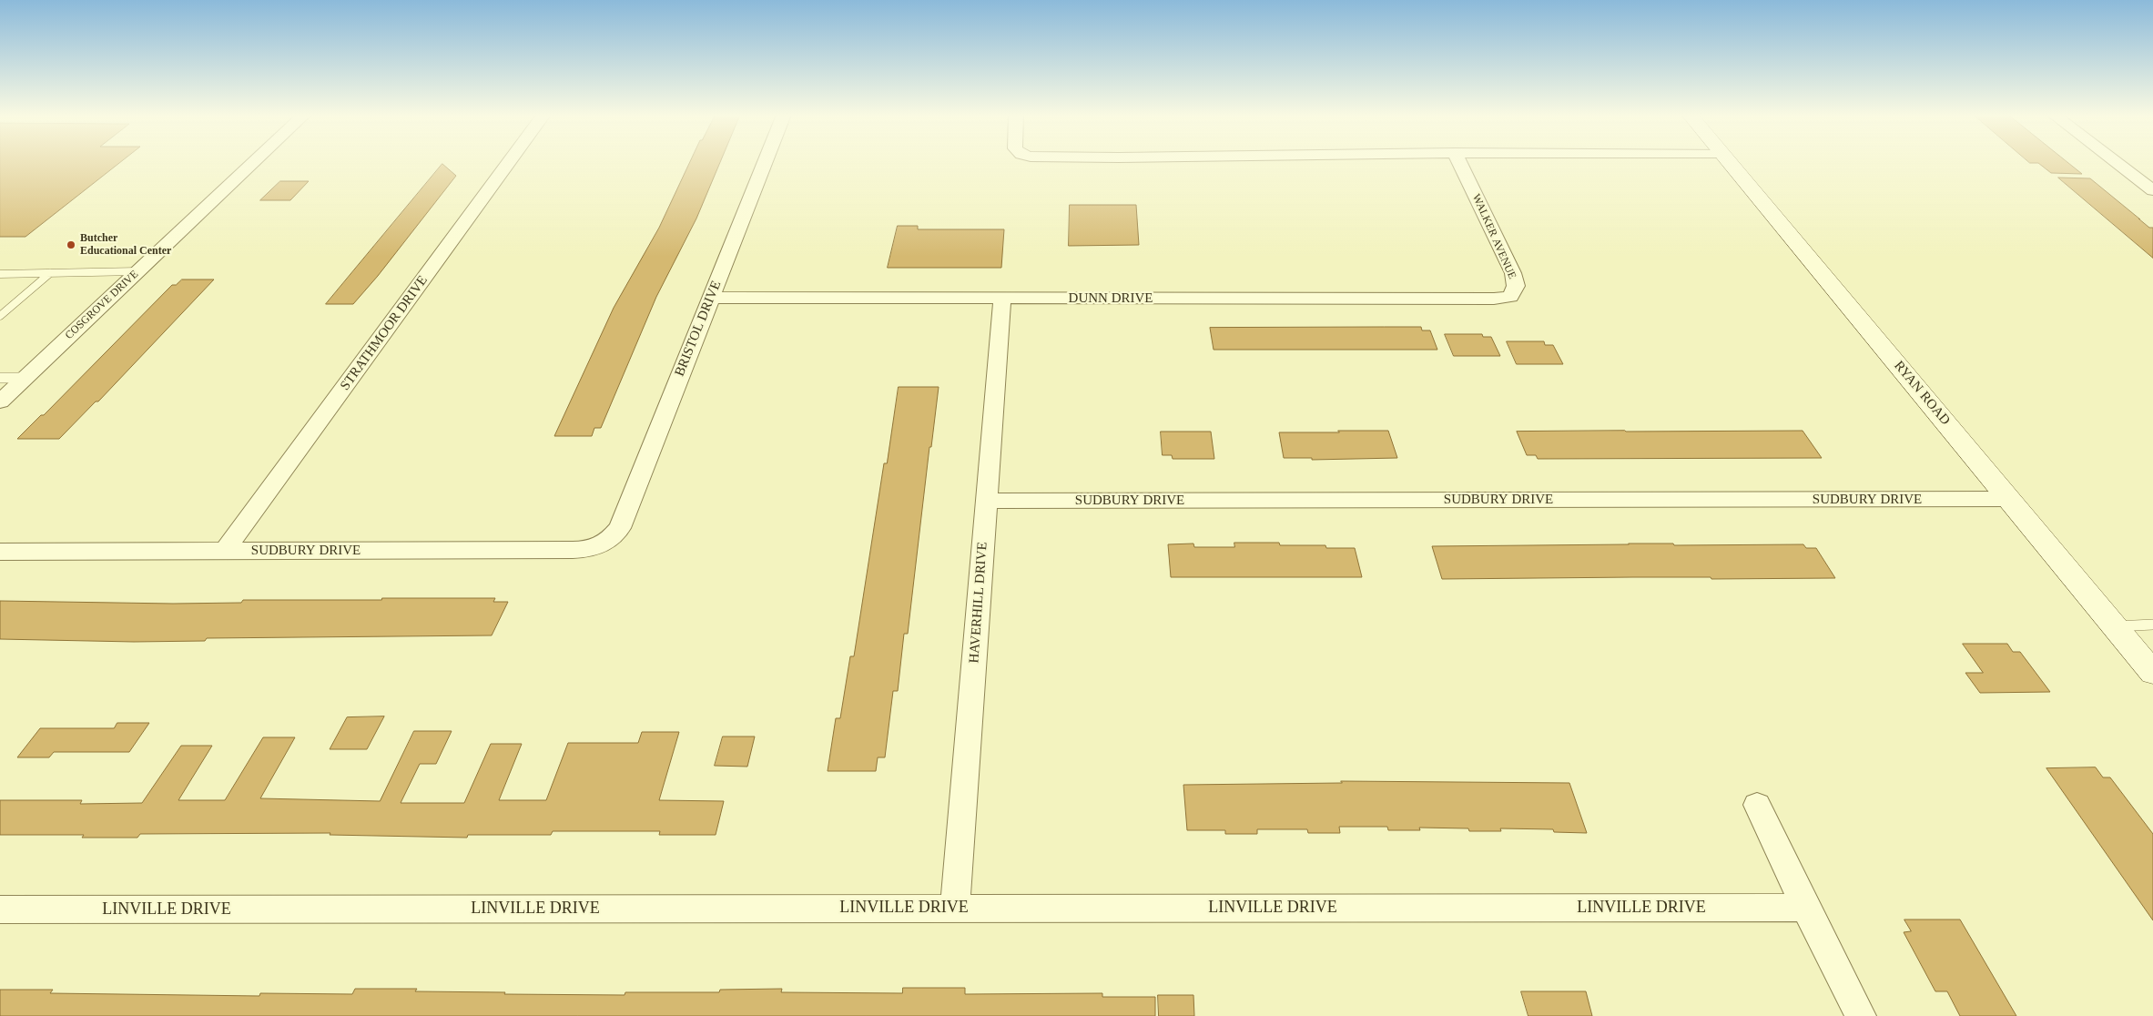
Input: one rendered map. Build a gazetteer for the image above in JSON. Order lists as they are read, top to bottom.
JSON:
{
  "streets": {
    "main road": ["RYAN ROAD"],
    "street": [
      "WALKER AVENUE",
      "DUNN DRIVE",
      "COSGROVE DRIVE",
      "BRISTOL DRIVE",
      "STRATHMOOR DRIVE",
      "SUDBURY DRIVE",
      "HAVERHILL DRIVE",
      "LINVILLE DRIVE"
    ]
  },
  "crossings": [
    ["WALKER AVENUE", "DUNN DRIVE"],
    ["DUNN DRIVE", "BRISTOL DRIVE"],
    ["DUNN DRIVE", "HAVERHILL DRIVE"],
    ["BRISTOL DRIVE", "SUDBURY DRIVE"],
    ["STRATHMOOR DRIVE", "SUDBURY DRIVE"],
    ["RYAN ROAD", "SUDBURY DRIVE"],
    ["SUDBURY DRIVE", "HAVERHILL DRIVE"],
    ["HAVERHILL DRIVE", "LINVILLE DRIVE"]
  ],
  "places": ["Butcher Educational Center"]
}
